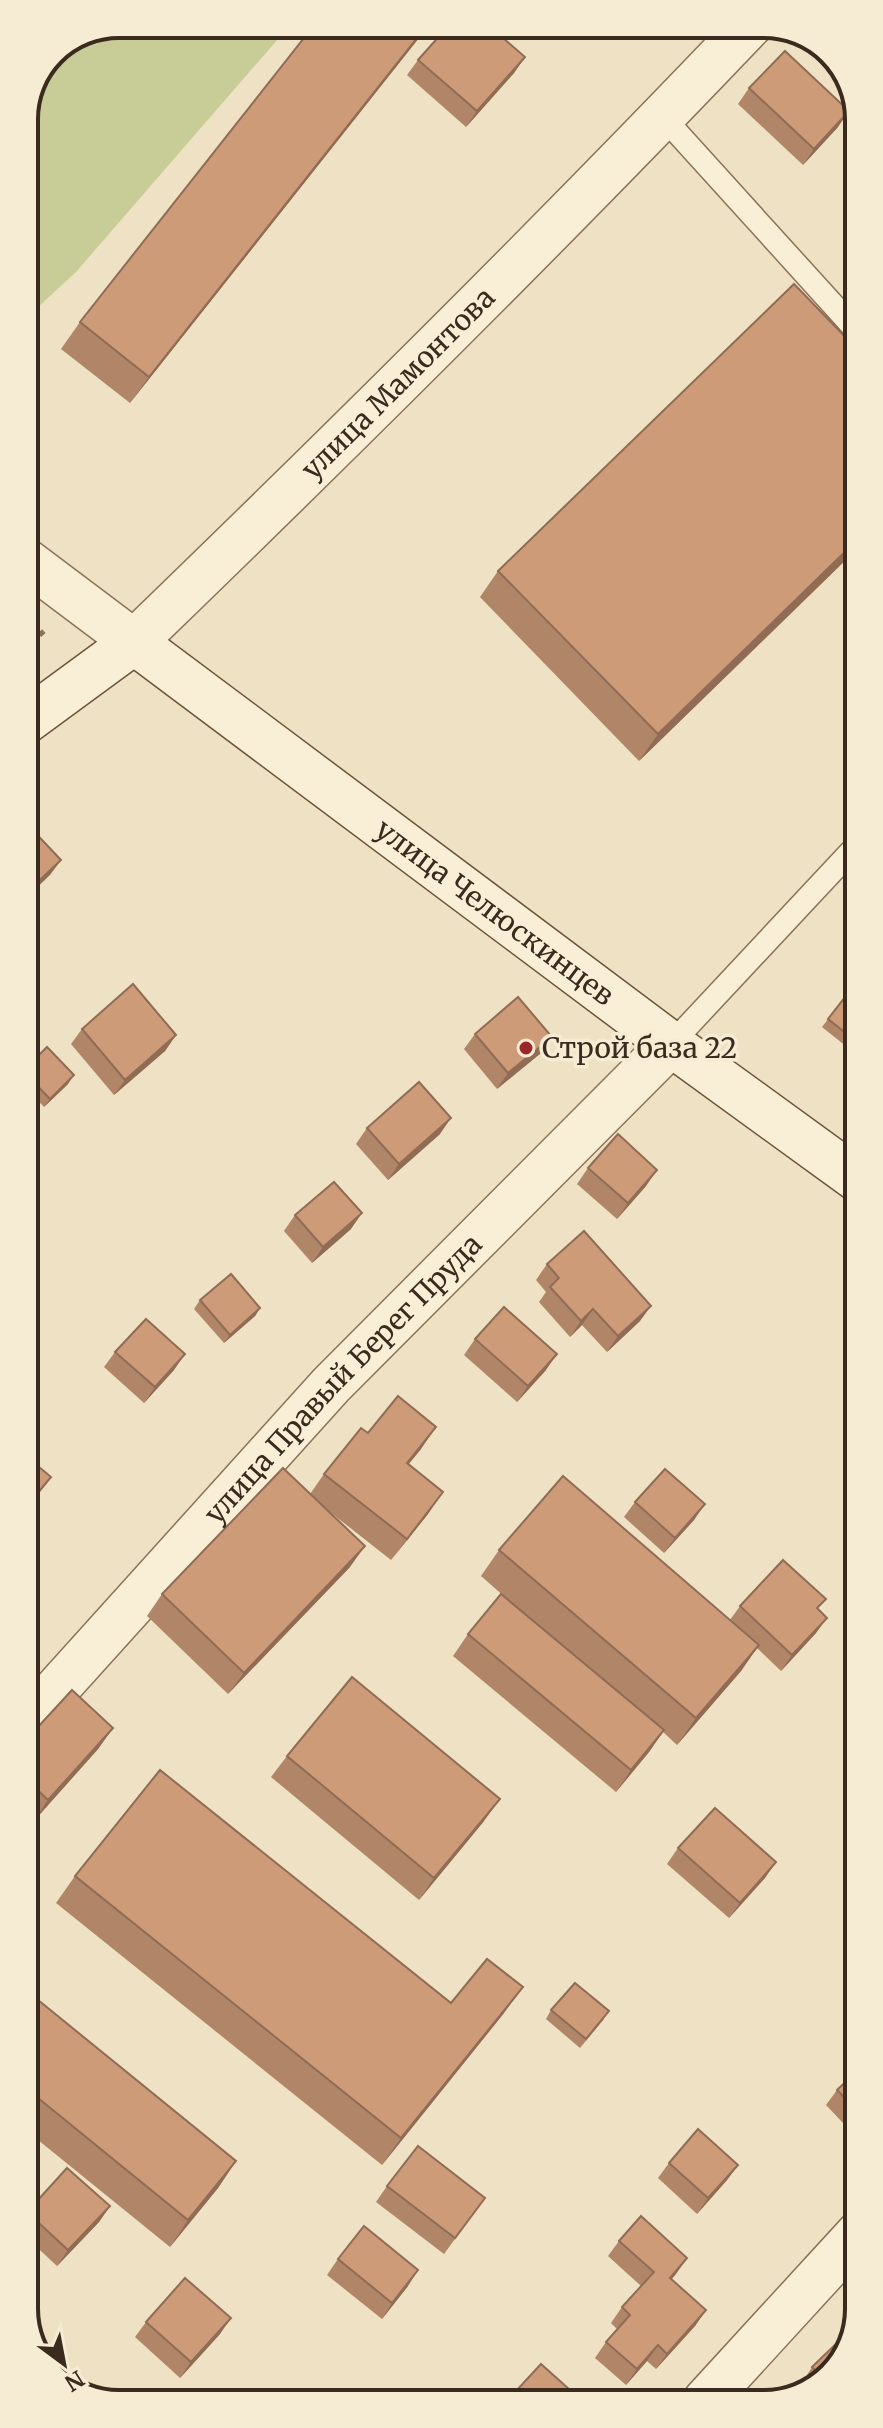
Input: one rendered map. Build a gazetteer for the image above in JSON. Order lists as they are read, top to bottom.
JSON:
{
  "streets": {
    "street": ["улица Мамонтова", "улица Челюскинцев", "улица Правый Берег Пруда"]
  },
  "crossings": [
    ["улица Мамонтова", "улица Челюскинцев"],
    ["улица Челюскинцев", "улица Правый Берег Пруда"]
  ],
  "places": ["Строй база 22"],
  "north": "bottom right"
}
